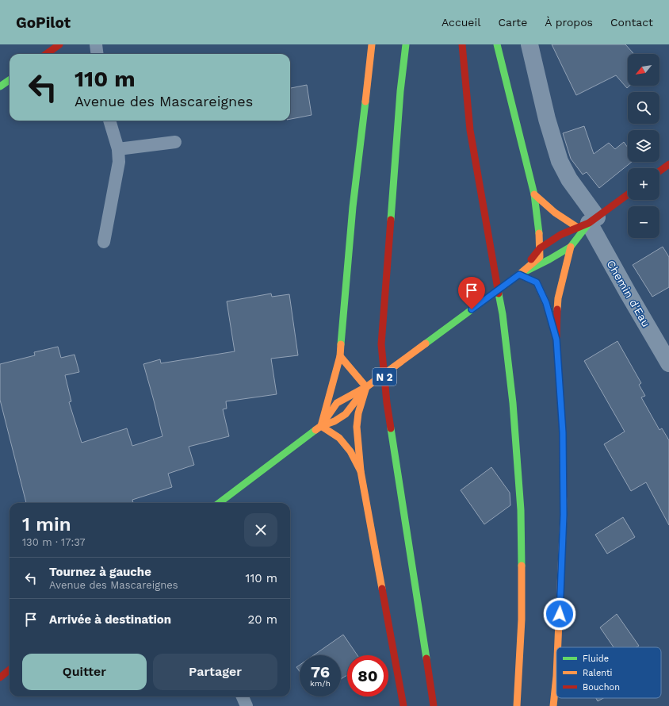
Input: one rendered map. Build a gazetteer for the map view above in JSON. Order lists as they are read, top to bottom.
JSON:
{
  "streets": {
    "main road": ["N 2"],
    "street": ["Chemin d'Eau"]
  },
  "legend": ["Fluide", "Ralenti", "Bouchon"],
  "north": "bottom left",
  "page": {
    "header": "GoPilot",
    "nav": [
      "Accueil",
      "Carte",
      "À propos",
      "Contact"
    ],
    "map_buttons": ["+", "−"],
    "turn": ["110 m", "Avenue des Mascareignes"],
    "heading": ["1 min", "130 m · 17:37"],
    "list": [
      {
        "name": "Tournez à gauche",
        "note": "Avenue des Mascareignes",
        "value": "110 m"
      },
      {
        "name": "Arrivée à destination",
        "value": "20 m"
      }
    ],
    "buttons": ["Quitter", "Partager"],
    "speed": "76 km/h",
    "limit": "80"
  }
}
